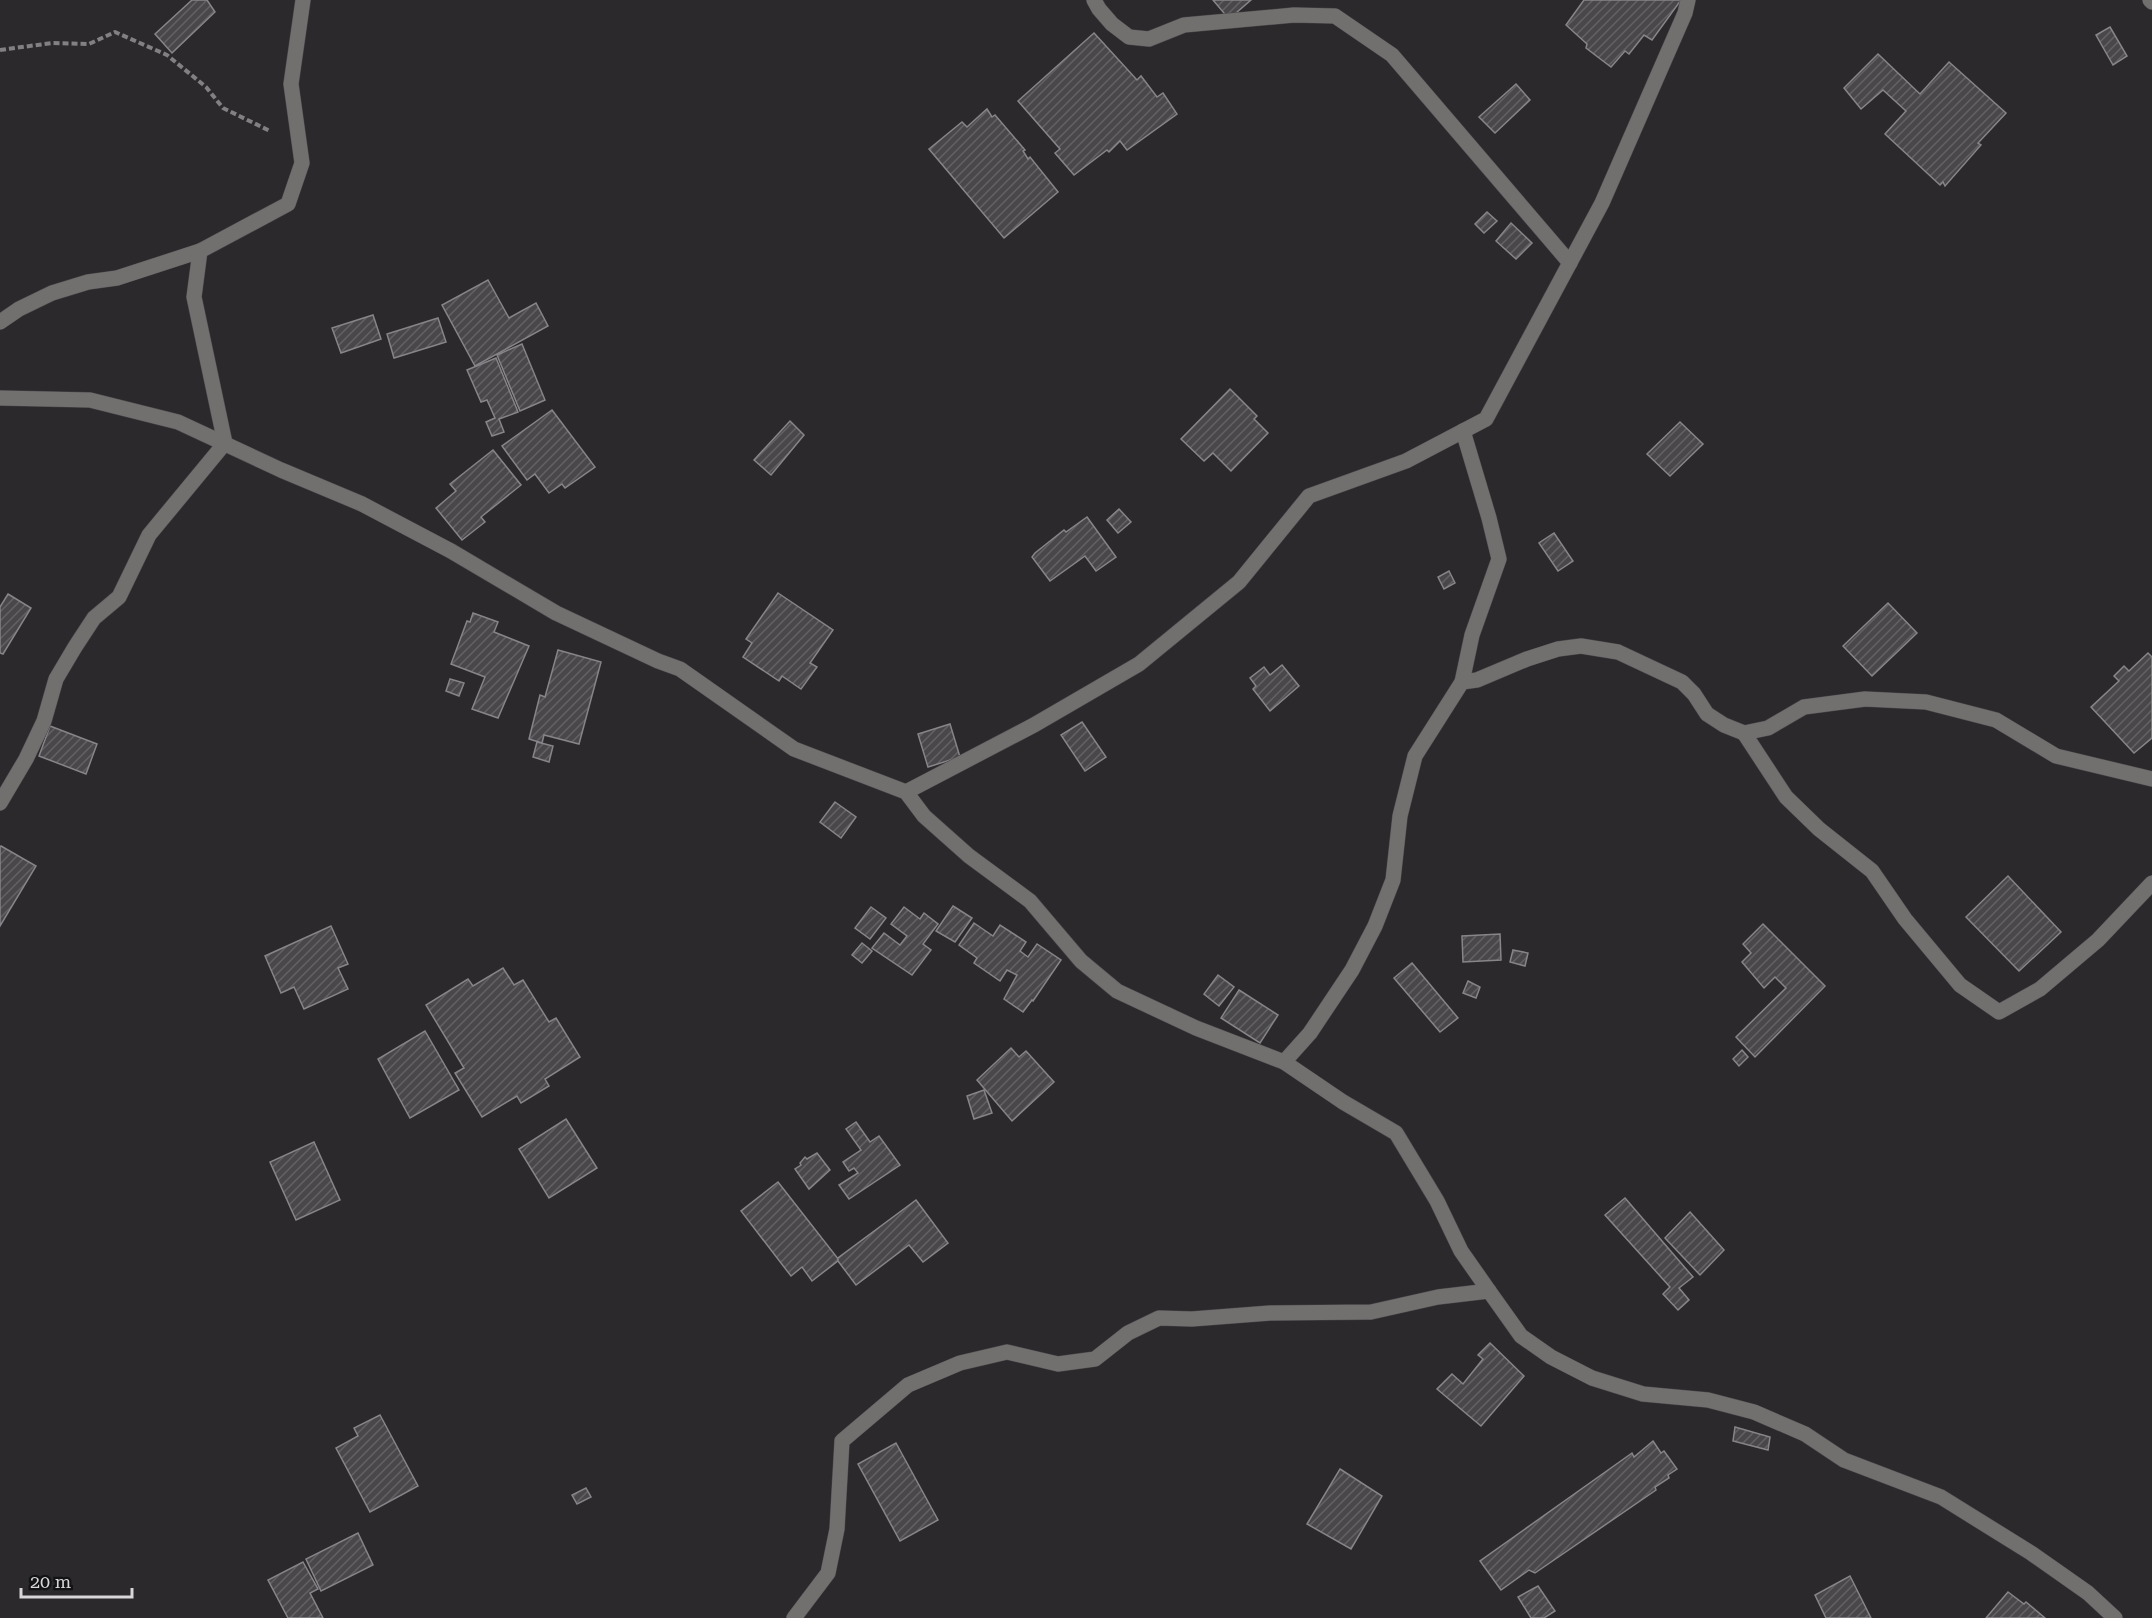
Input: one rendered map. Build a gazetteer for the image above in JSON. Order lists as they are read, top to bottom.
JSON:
{
  "scale_bar": "20 m"
}
